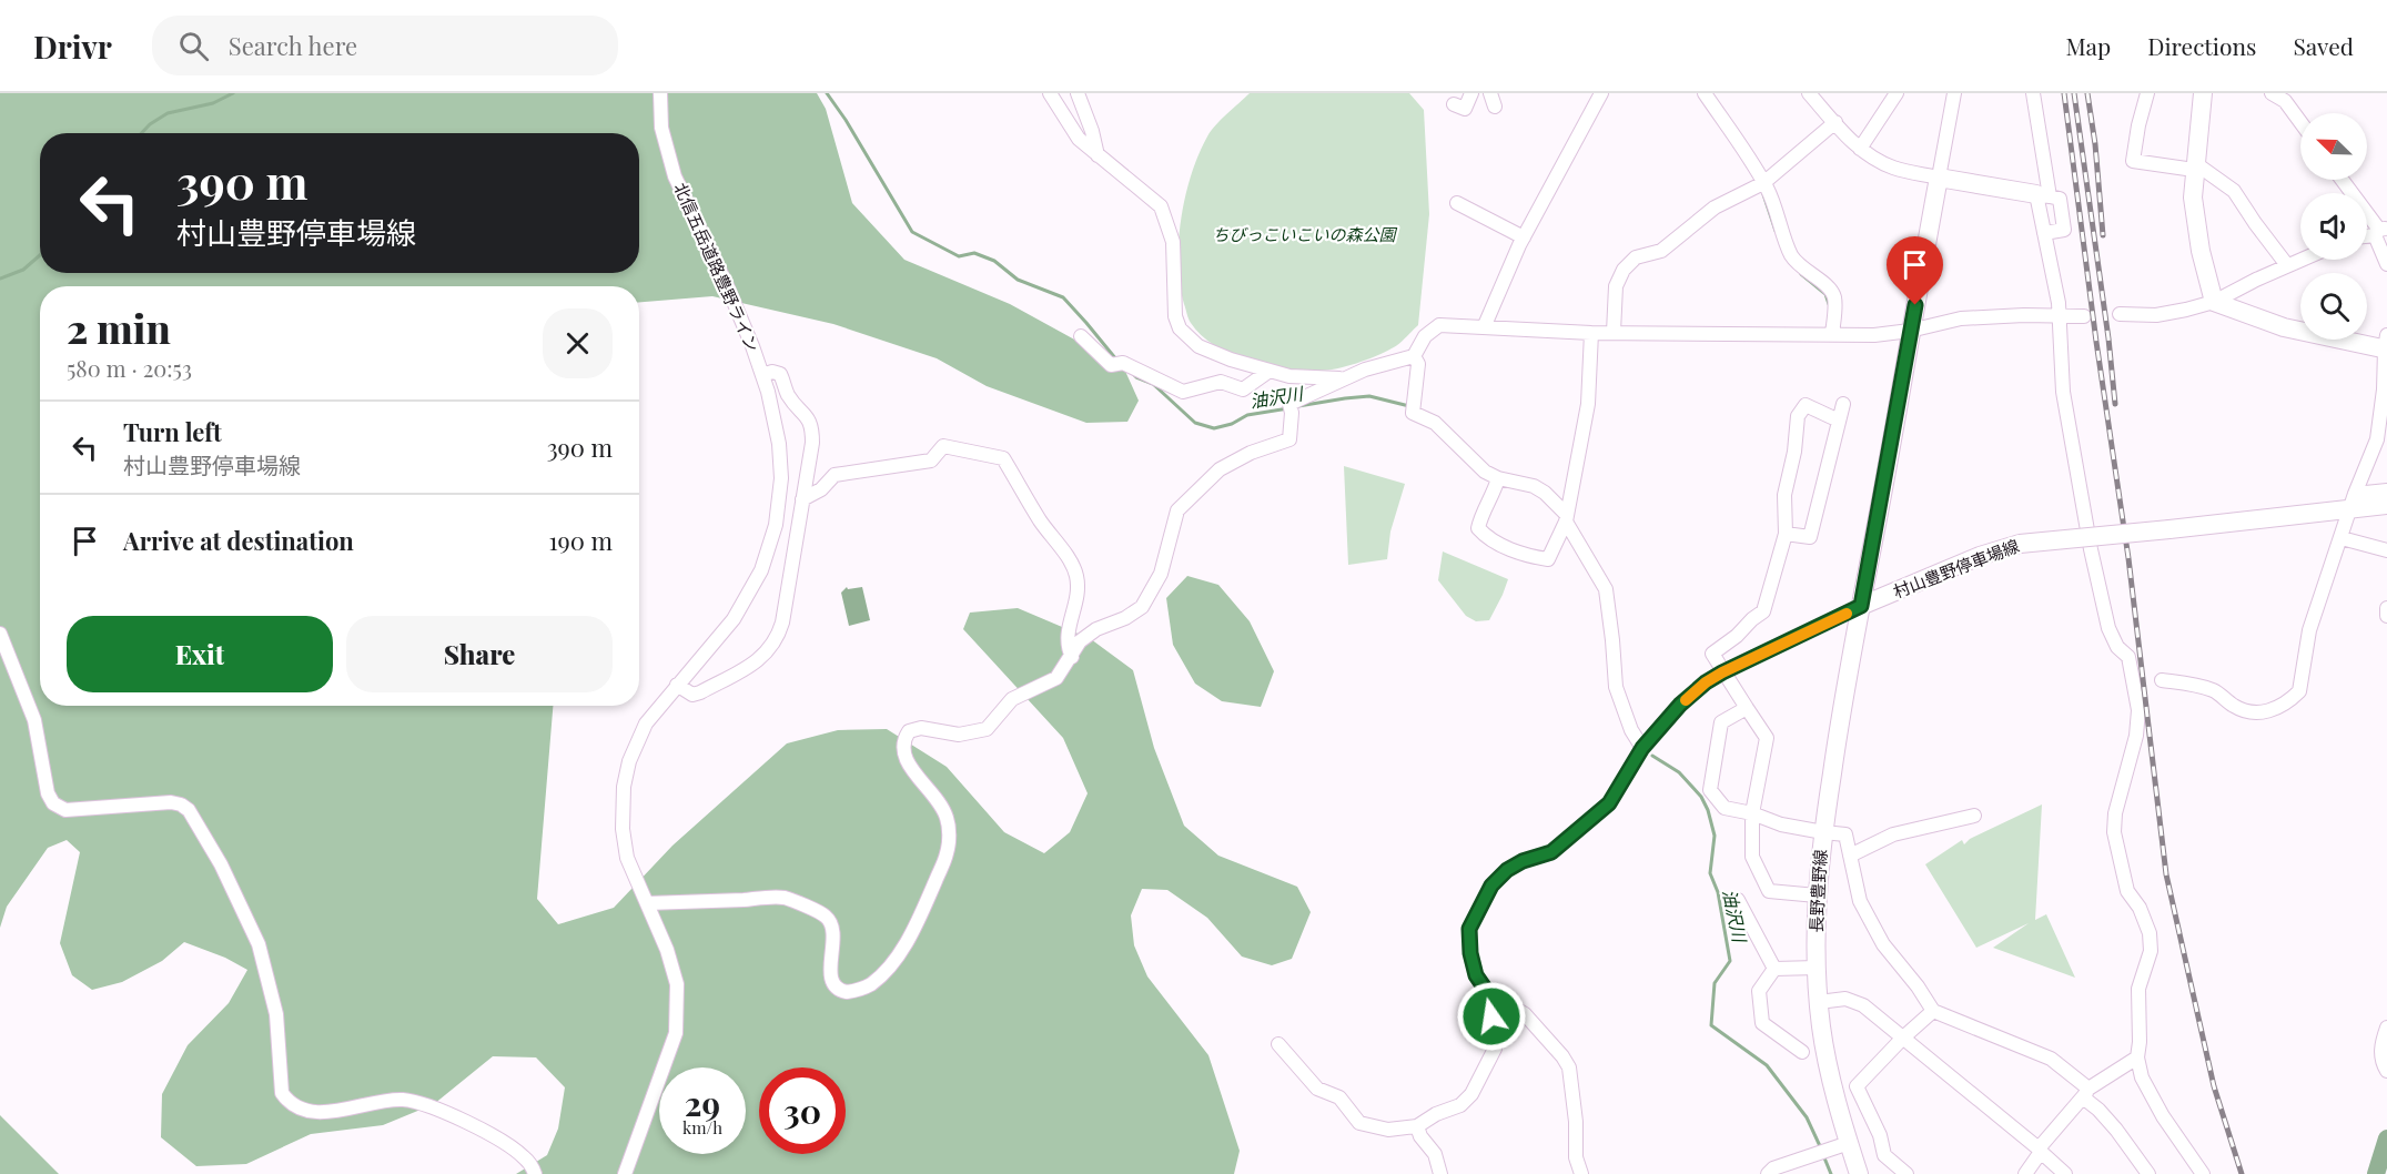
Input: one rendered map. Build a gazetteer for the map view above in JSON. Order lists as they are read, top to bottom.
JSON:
{
  "streets": {
    "main road": ["村山豊野停車場線", "長野豊野線"],
    "street": ["北信五岳道路豊野ライン"]
  },
  "crossings": [
    ["村山豊野停車場線", "長野豊野線"]
  ],
  "water": ["油沢川"],
  "parks": ["ちびっこいこいの森公園"],
  "north": "top left",
  "page": {
    "header": "Drivr",
    "search": "Search here",
    "nav": ["Map", "Directions", "Saved"],
    "turn": ["390 m", "村山豊野停車場線"],
    "heading": ["2 min", "580 m · 20:53"],
    "list": [
      {
        "name": "Turn left",
        "note": "村山豊野停車場線",
        "value": "390 m"
      },
      {
        "name": "Arrive at destination",
        "value": "190 m"
      }
    ],
    "buttons": ["Exit", "Share"],
    "speed": "29 km/h",
    "limit": "30"
  }
}
